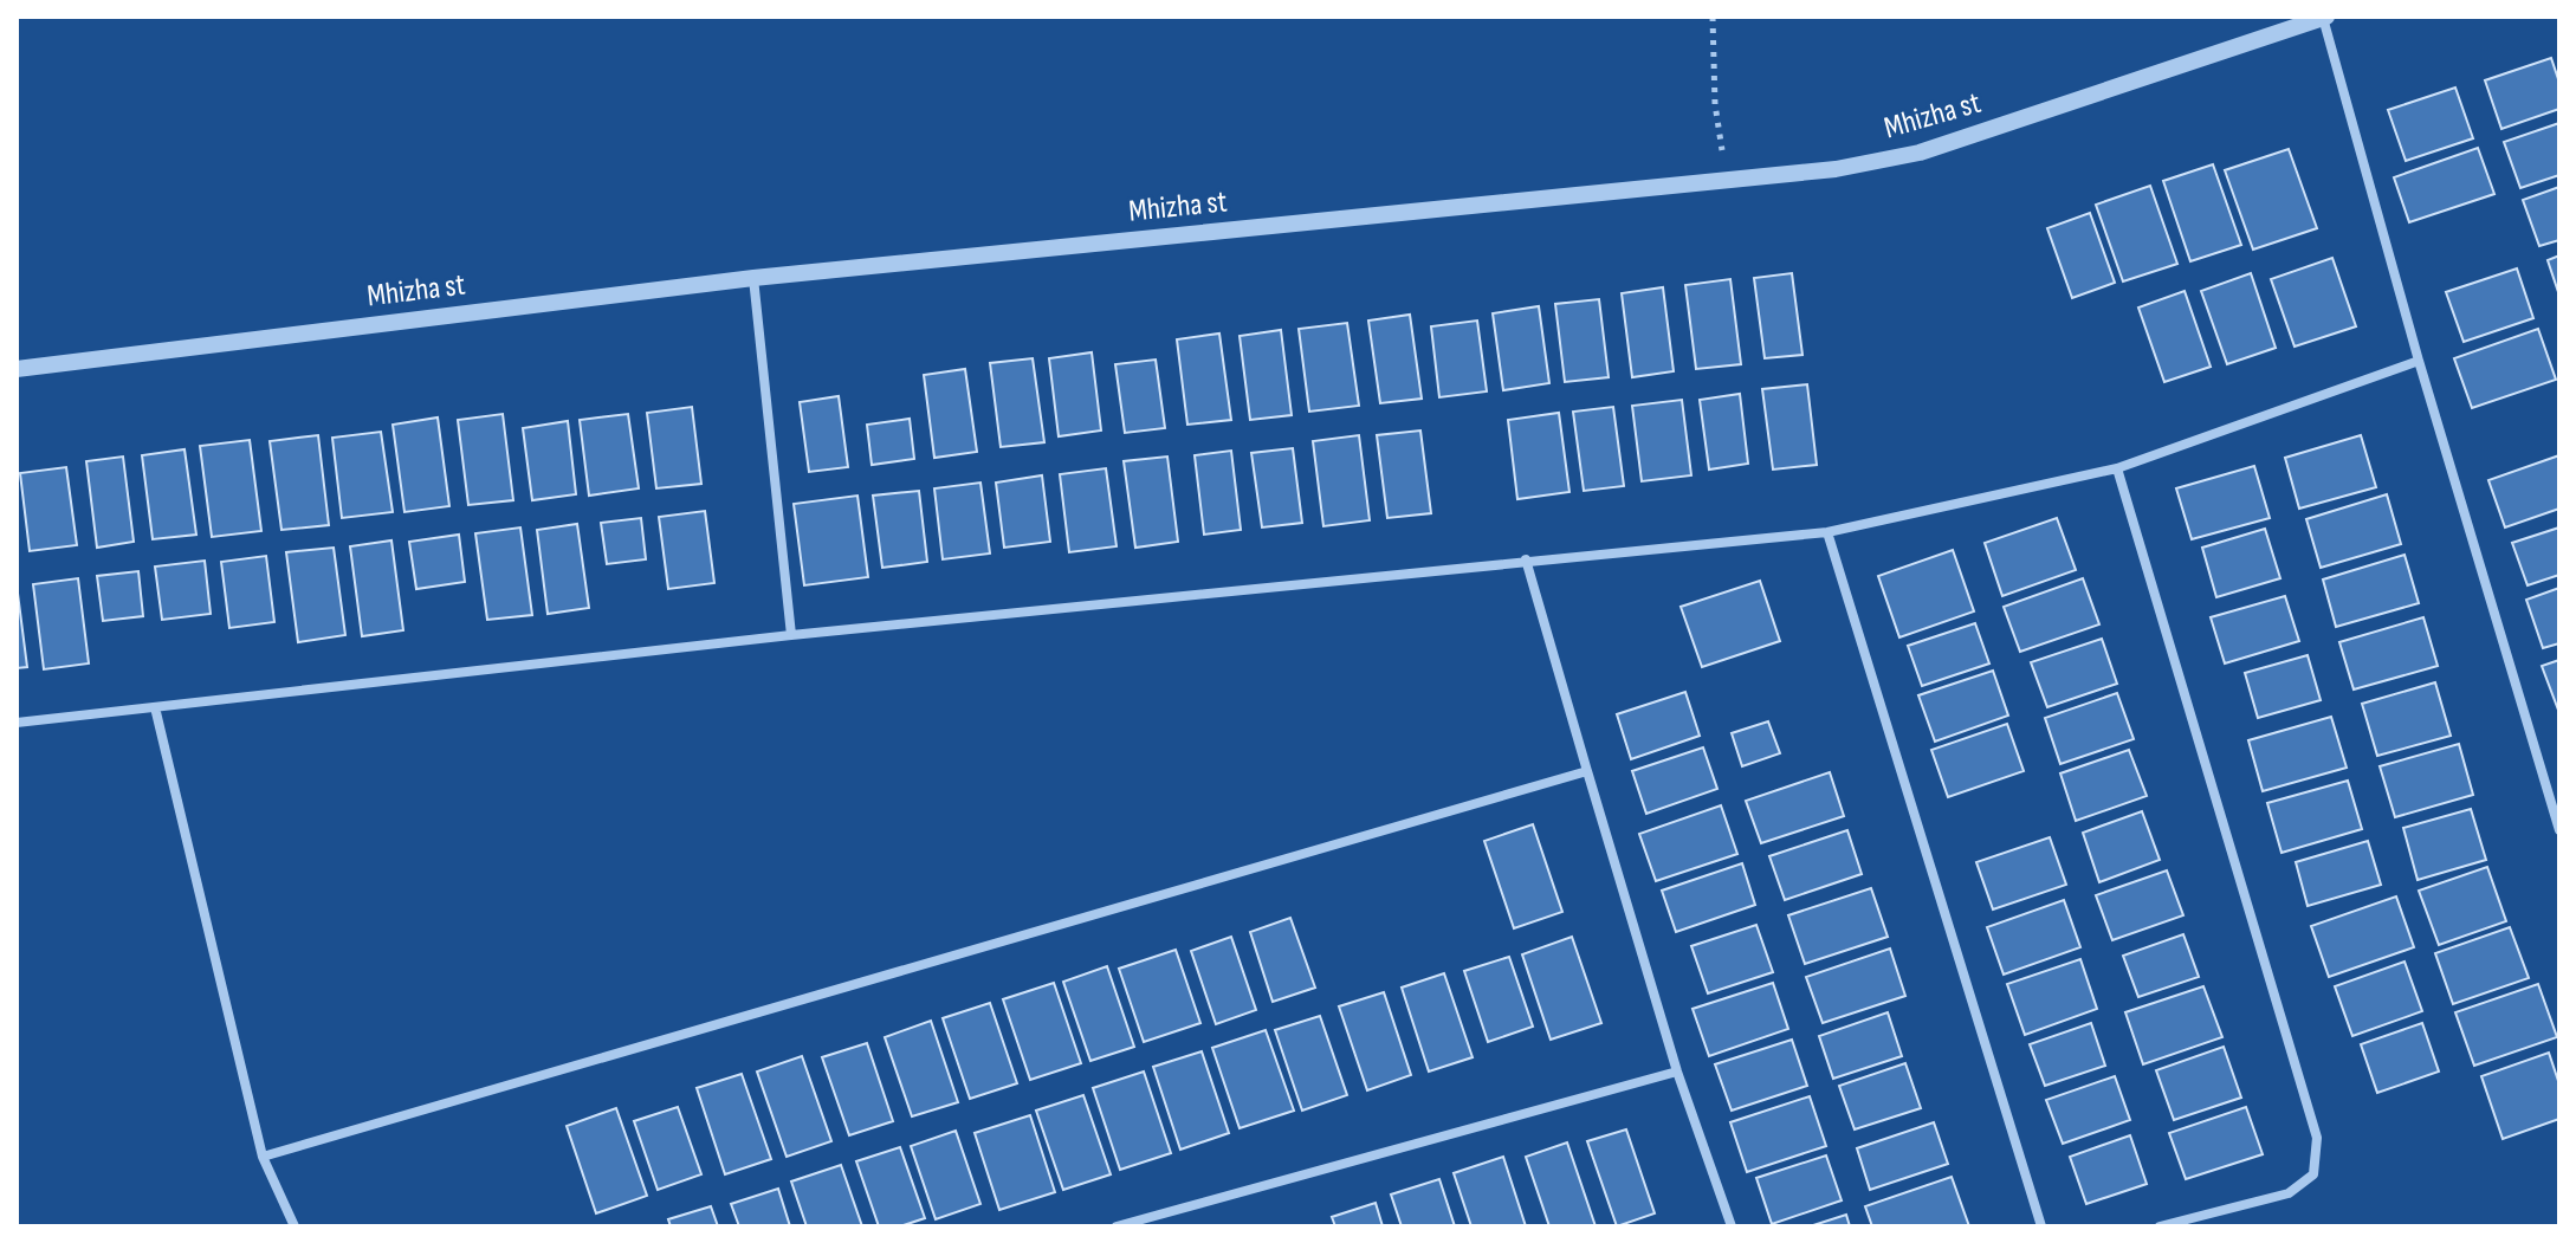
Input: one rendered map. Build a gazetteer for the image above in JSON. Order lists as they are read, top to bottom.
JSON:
{
  "streets": {
    "street": ["Mhizha st"]
  }
}
